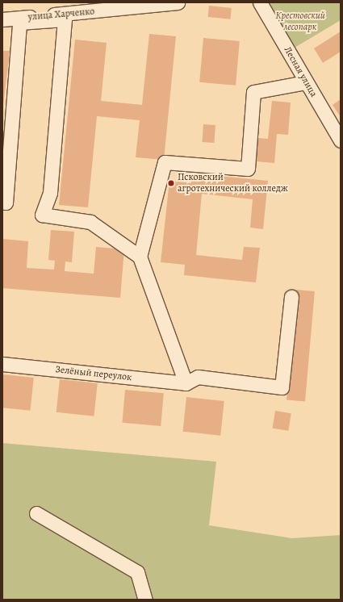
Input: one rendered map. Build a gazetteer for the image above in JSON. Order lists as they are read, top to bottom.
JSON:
{
  "streets": {
    "street": ["улица Харченко", "Лесная улица", "Зелёный переулок"]
  },
  "parks": ["Крестовский лесопарк"],
  "places": ["Псковский агротехнический колледж"]
}
